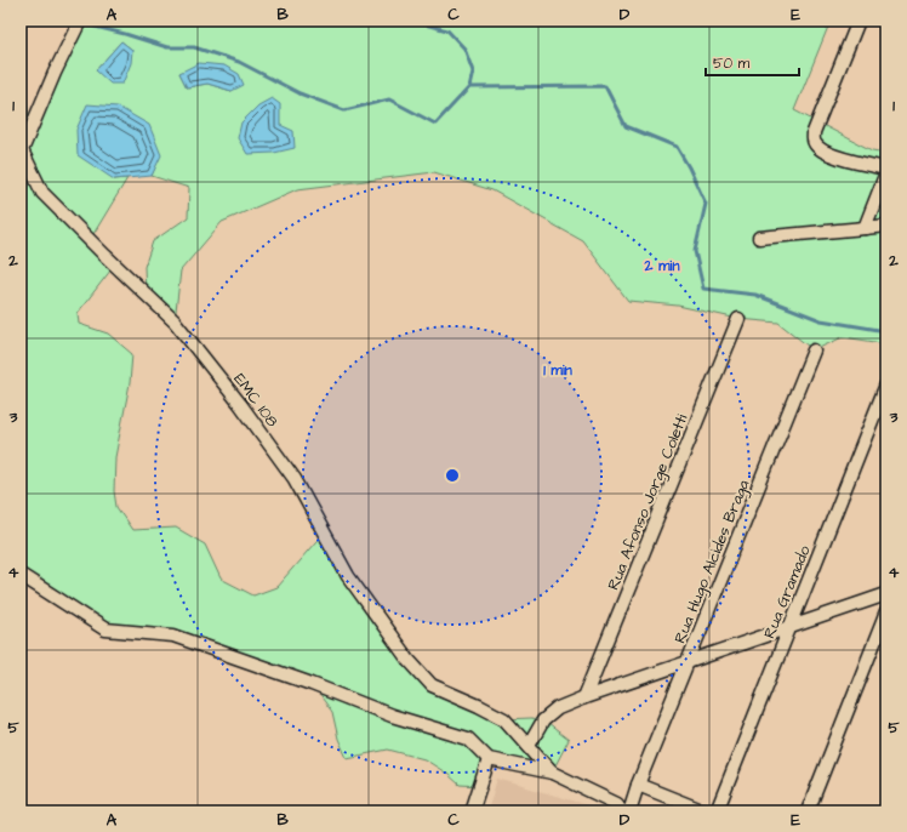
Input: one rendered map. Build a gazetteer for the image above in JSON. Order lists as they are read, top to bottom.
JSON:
{
  "streets": {
    "street": [
      "EMC 108",
      "Rua Afonso Jorge Coletti",
      "Rua Hugo Alcides Braga",
      "Rua Gramado"
    ]
  },
  "scale_bar": "50 m",
  "grid": {
    "columns": [
      "A",
      "B",
      "C",
      "D",
      "E"
    ],
    "rows": [
      "1",
      "2",
      "3",
      "4",
      "5"
    ]
  },
  "rings": ["2 min", "1 min"]
}
